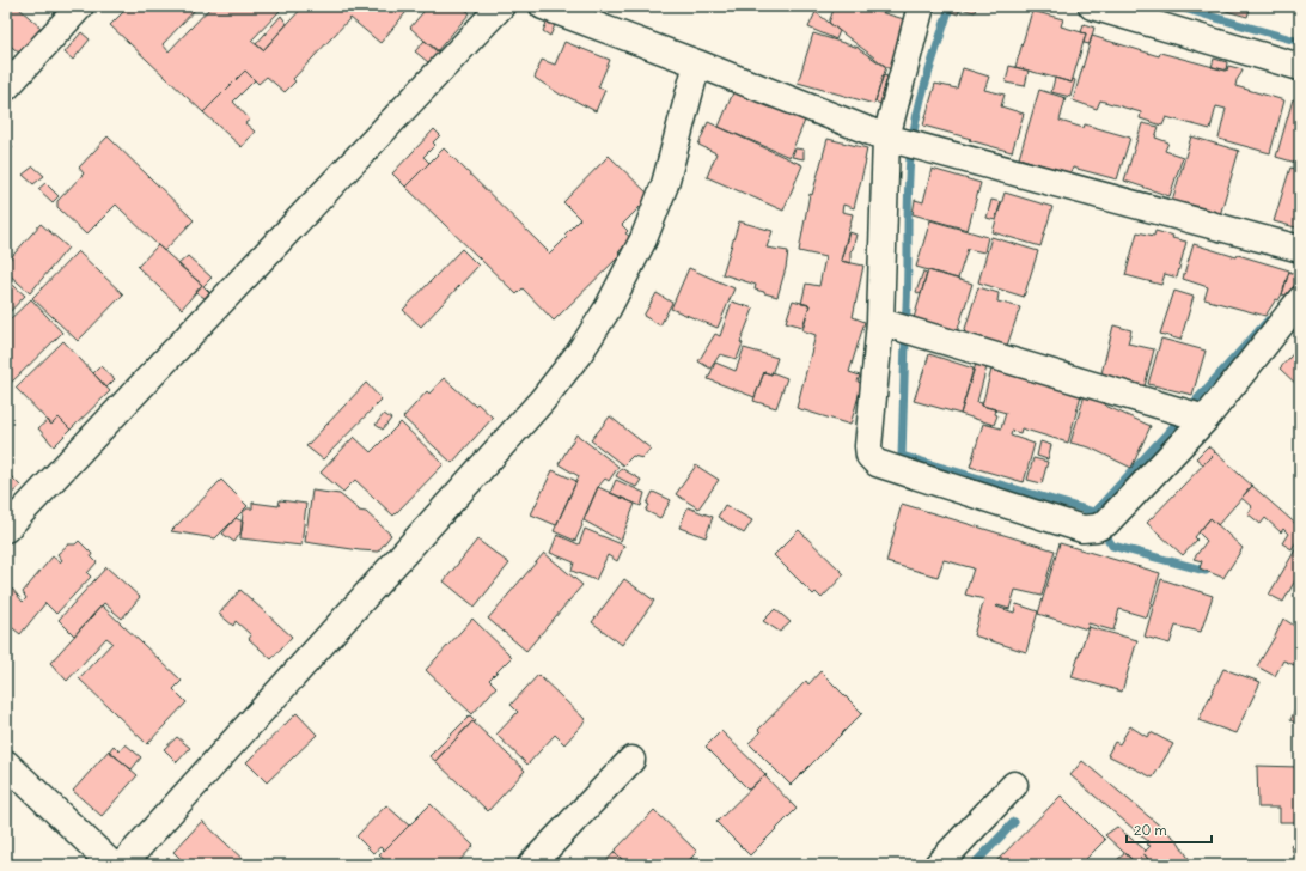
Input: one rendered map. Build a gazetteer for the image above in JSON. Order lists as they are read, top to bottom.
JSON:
{
  "scale_bar": "20 m"
}
